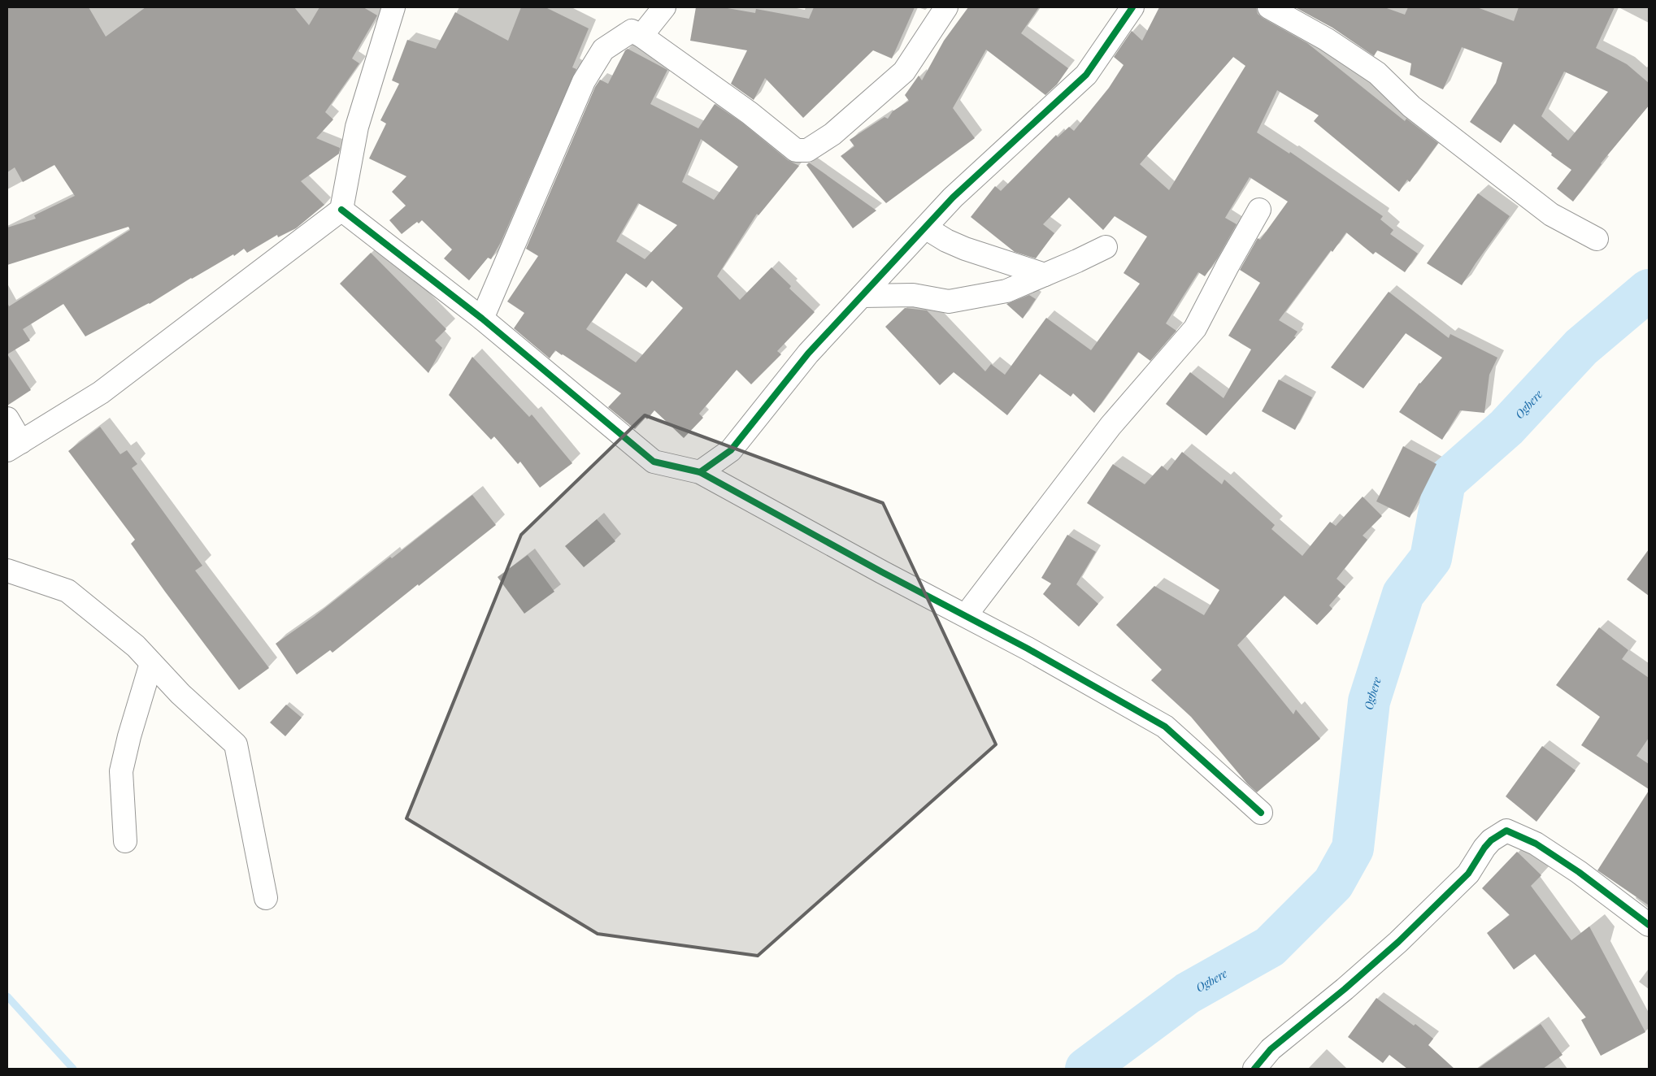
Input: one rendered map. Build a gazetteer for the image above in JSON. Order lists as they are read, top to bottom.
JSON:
{
  "water": ["Ogbere"]
}
